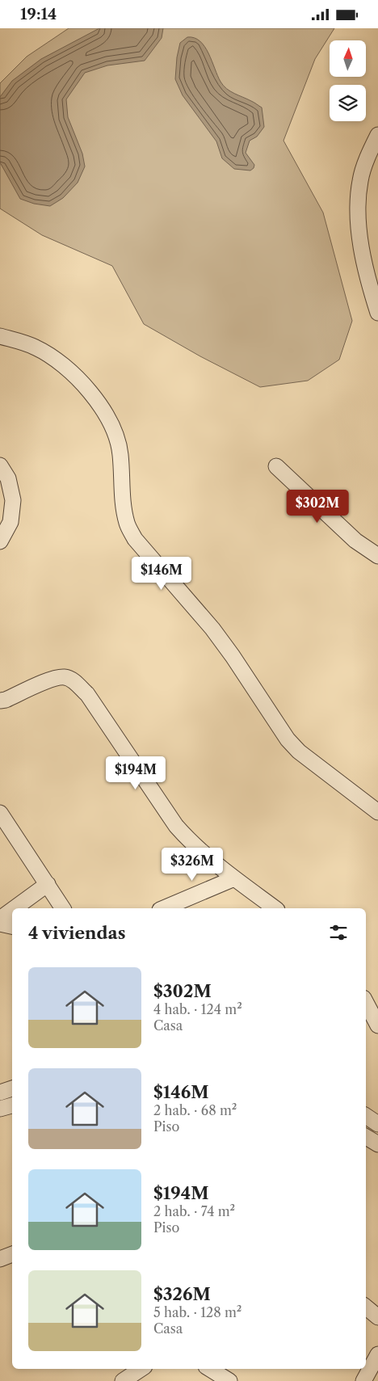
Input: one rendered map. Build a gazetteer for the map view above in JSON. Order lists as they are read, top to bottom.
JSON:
{
  "north": "top",
  "page": {
    "status": "19:14",
    "price": [
      "$302M",
      "$146M",
      "$194M",
      "$326M"
    ],
    "heading": "4 viviendas",
    "list": [
      {
        "name": "$302M",
        "note": "4 hab. · 124 m² · Casa"
      },
      {
        "name": "$146M",
        "note": "2 hab. · 68 m² · Piso"
      },
      {
        "name": "$194M",
        "note": "2 hab. · 74 m² · Piso"
      },
      {
        "name": "$326M",
        "note": "5 hab. · 128 m² · Casa"
      }
    ]
  }
}
